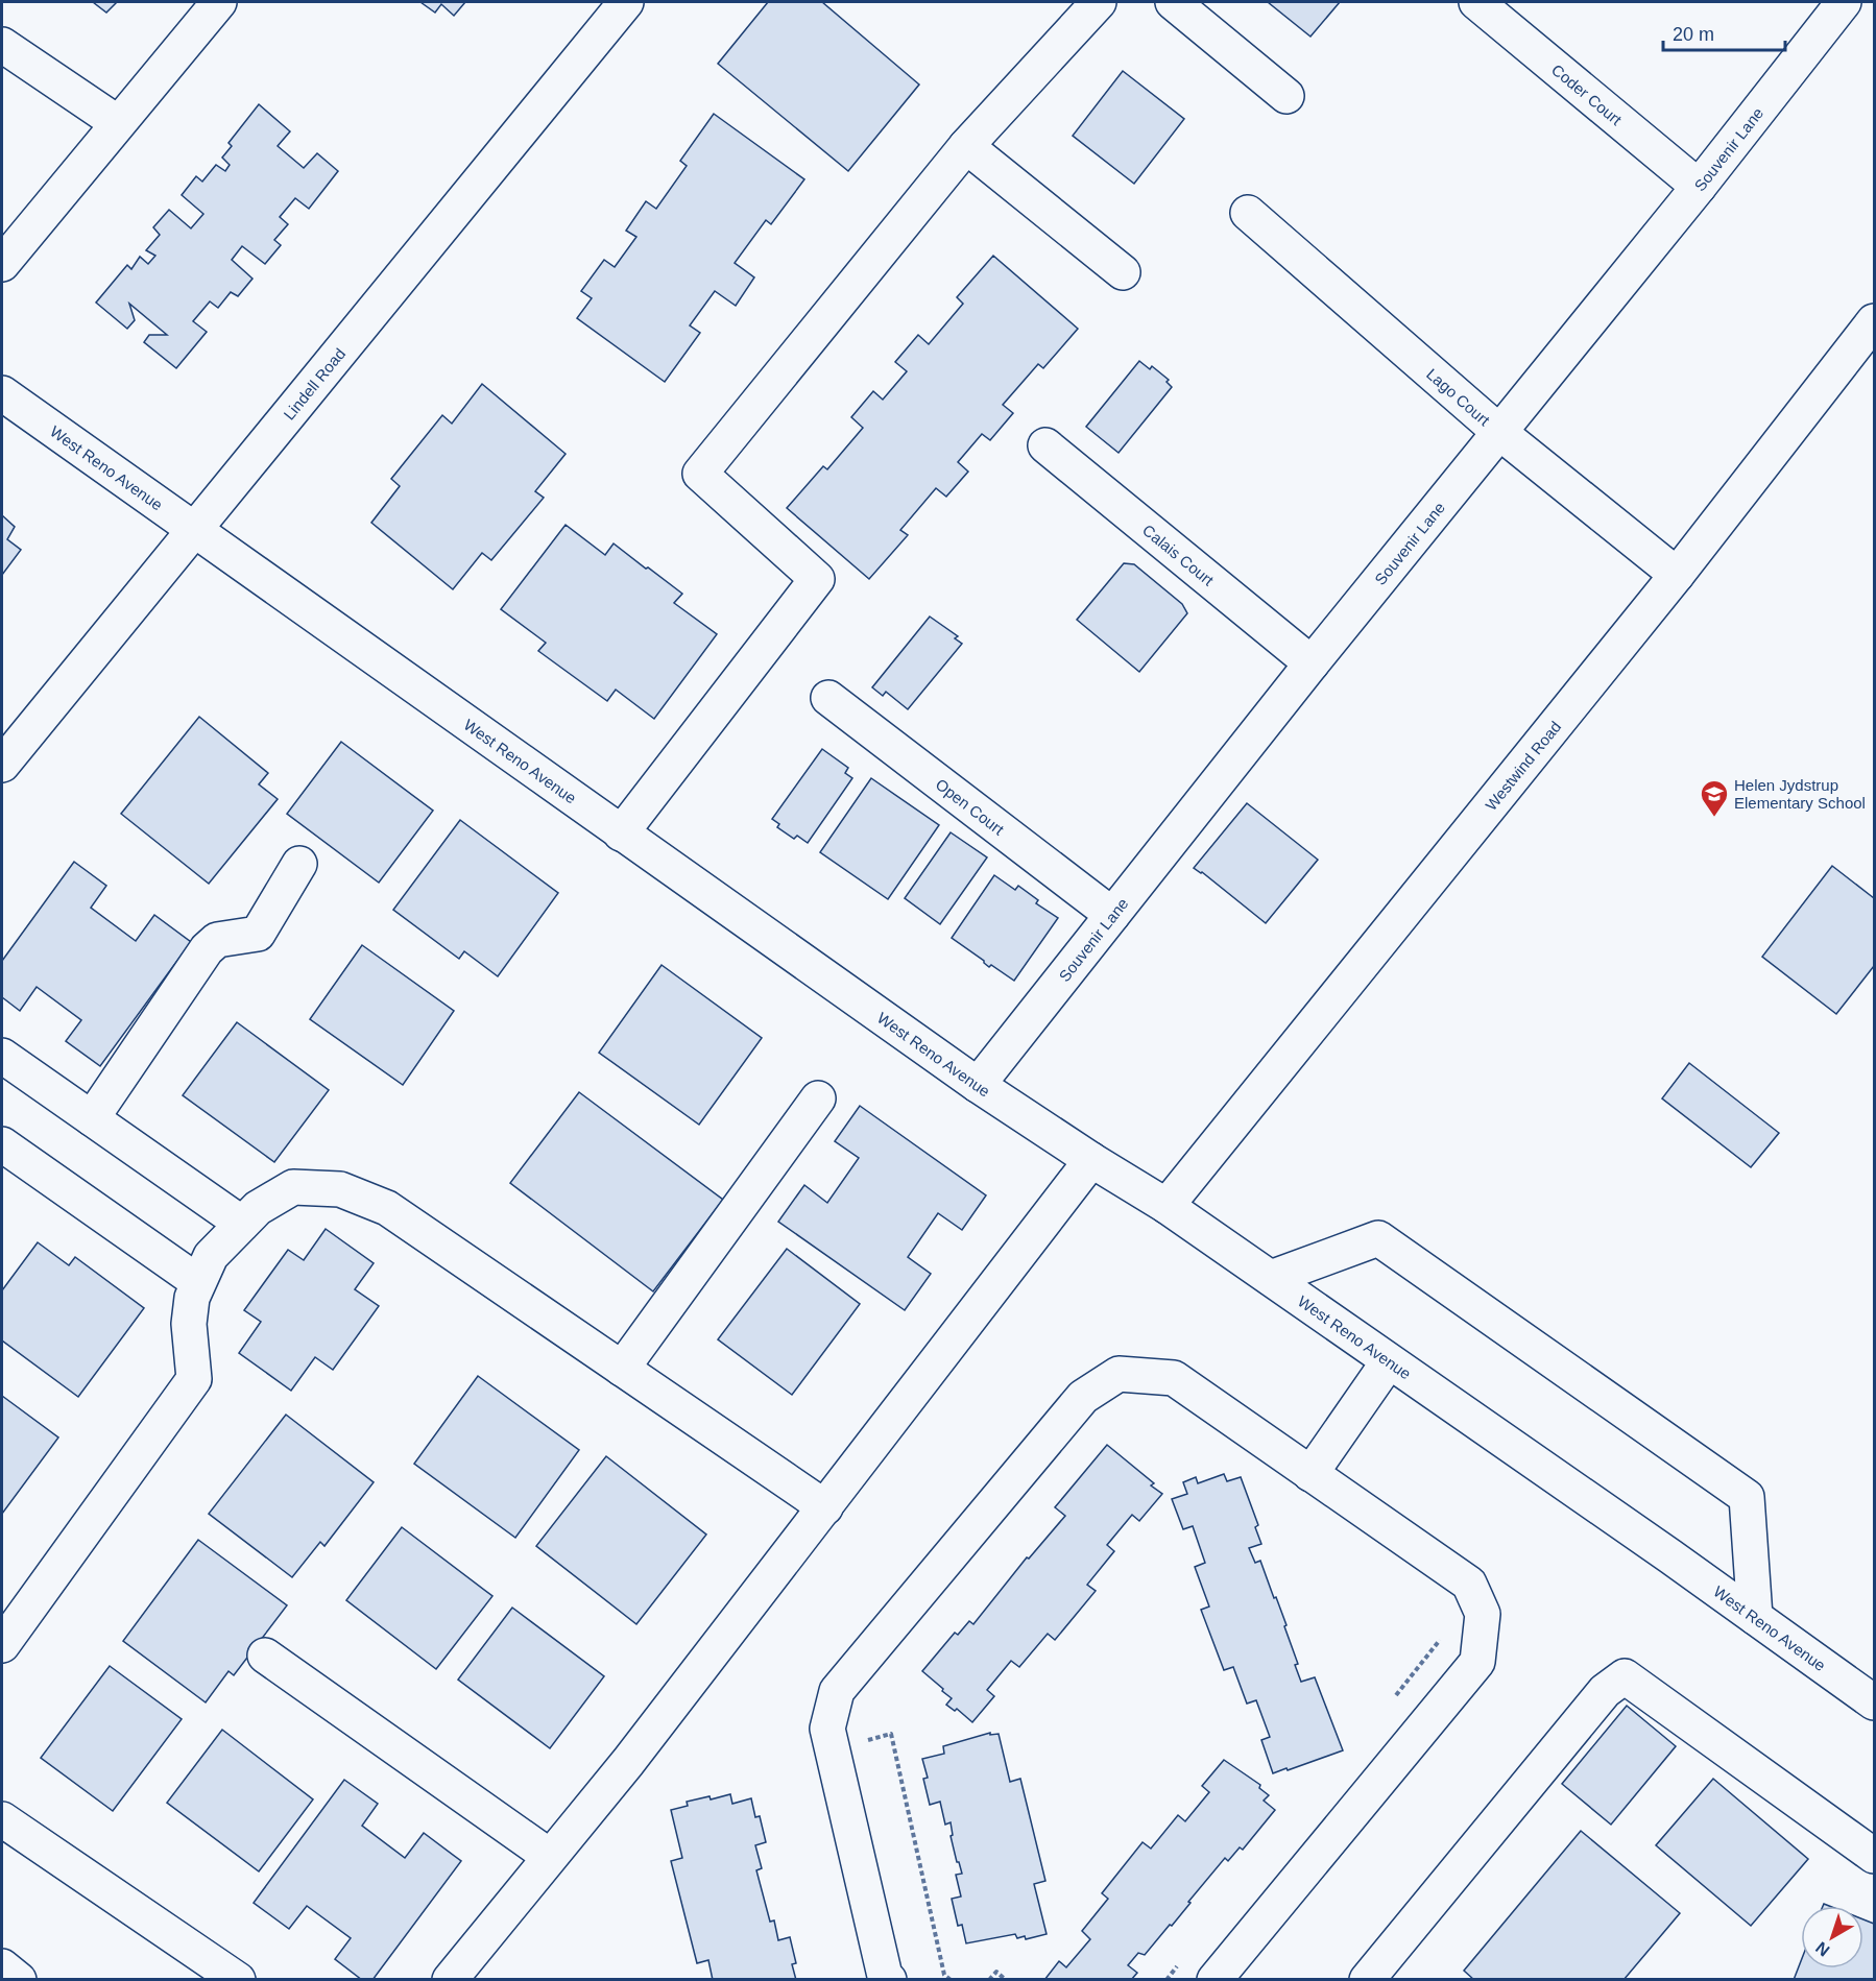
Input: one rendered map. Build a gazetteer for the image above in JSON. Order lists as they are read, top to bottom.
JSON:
{
  "streets": {
    "street": [
      "Coder Court",
      "Souvenir Lane",
      "Lindell Road",
      "Lago Court",
      "West Reno Avenue",
      "Calais Court",
      "Westwind Road",
      "Open Court"
    ]
  },
  "crossings": [
    ["Coder Court", "Souvenir Lane"],
    ["Souvenir Lane", "Lago Court"],
    ["Souvenir Lane", "West Reno Avenue"],
    ["Souvenir Lane", "Calais Court"],
    ["Souvenir Lane", "Open Court"],
    ["Lindell Road", "West Reno Avenue"],
    ["Lago Court", "Westwind Road"],
    ["West Reno Avenue", "Westwind Road"]
  ],
  "places": {
    "school or university": ["Helen Jydstrup Elementary School"]
  },
  "scale_bar": "20 m",
  "north": "bottom left"
}
